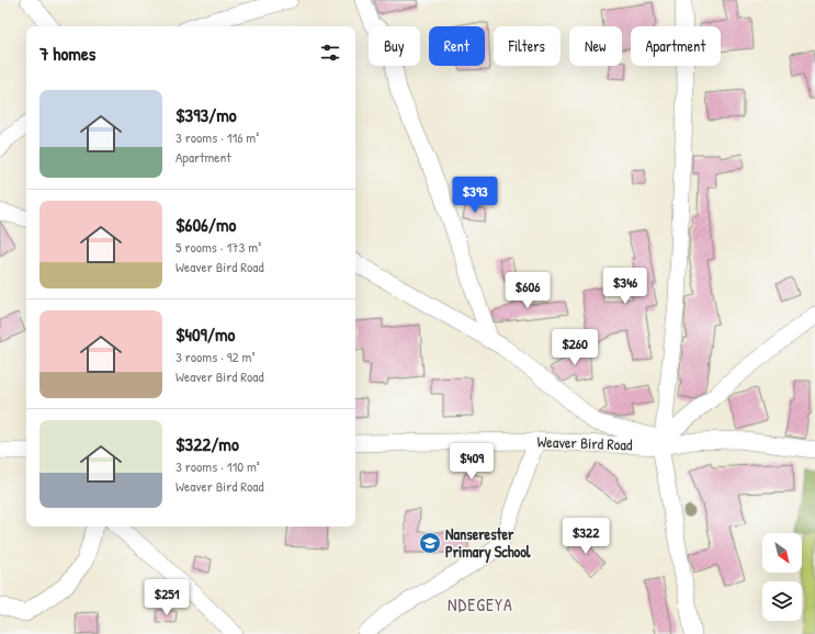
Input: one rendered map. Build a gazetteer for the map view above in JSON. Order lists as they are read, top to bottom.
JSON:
{
  "streets": {
    "street": ["Weaver Bird Road"]
  },
  "districts": ["NDEGEYA"],
  "places": {
    "school or university": ["Nanserester Primary School"]
  },
  "north": "bottom right",
  "page": {
    "chip": [
      "Buy",
      "Rent",
      "Filters",
      "New",
      "Apartment"
    ],
    "heading": "7 homes",
    "list": [
      {
        "name": "$393/mo",
        "note": "3 rooms · 116 m² · Apartment"
      },
      {
        "name": "$606/mo",
        "note": "5 rooms · 173 m² · Weaver Bird Road"
      },
      {
        "name": "$409/mo",
        "note": "3 rooms · 92 m² · Weaver Bird Road"
      },
      {
        "name": "$322/mo",
        "note": "3 rooms · 110 m² · Weaver Bird Road"
      }
    ],
    "price": [
      "$393",
      "$346",
      "$606",
      "$260",
      "$409",
      "$322",
      "$251"
    ]
  }
}
